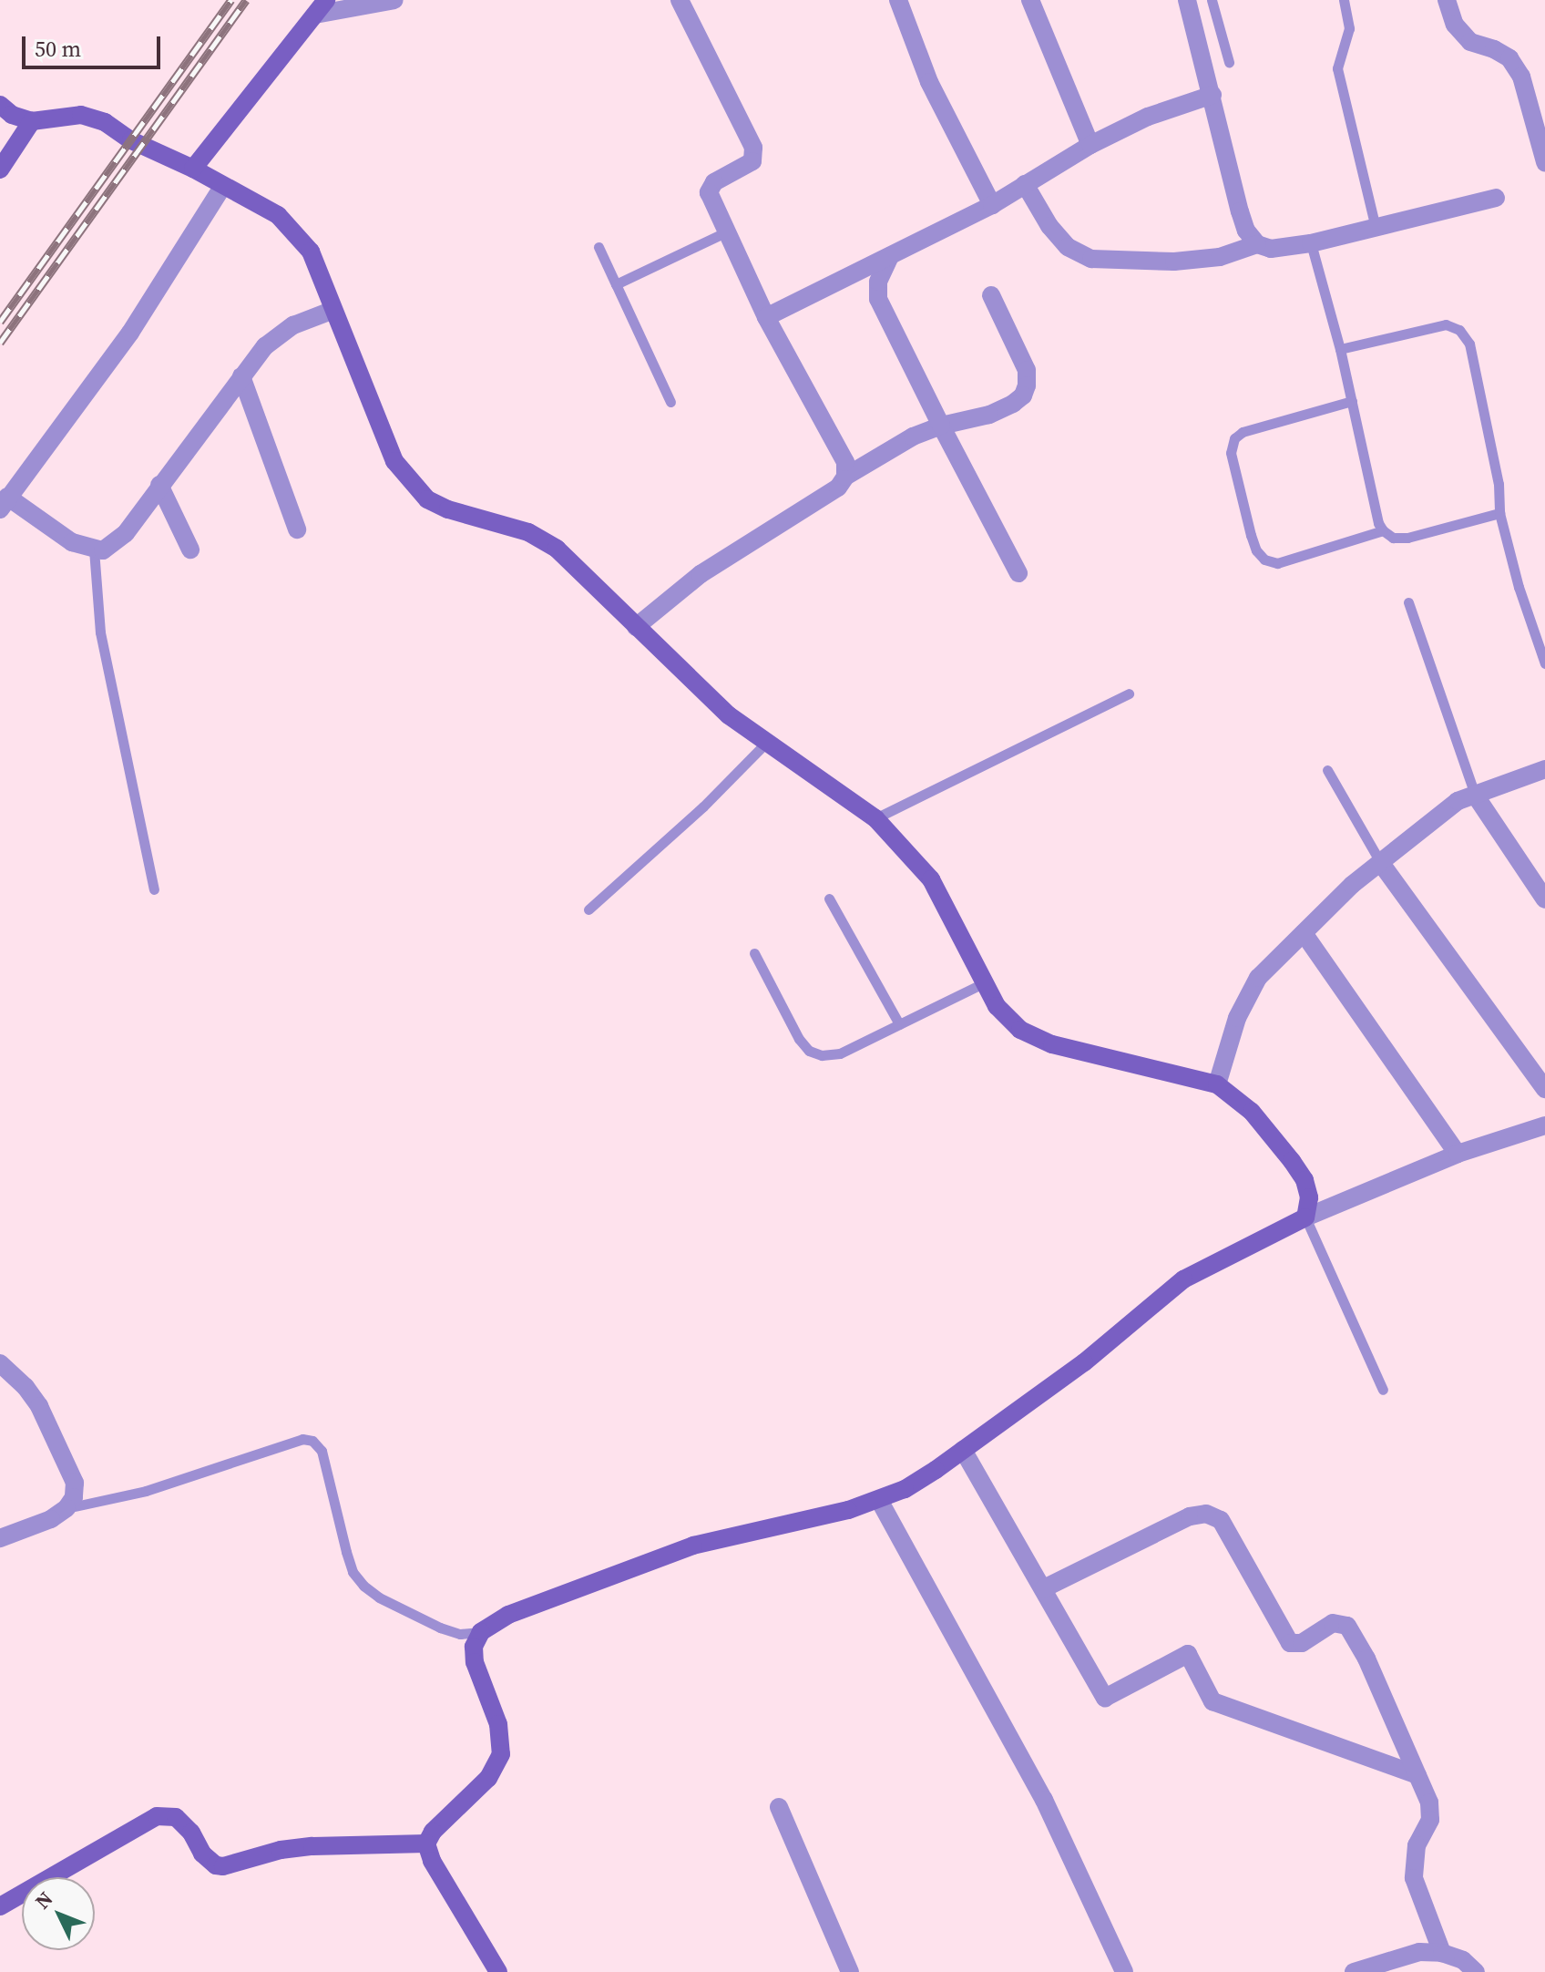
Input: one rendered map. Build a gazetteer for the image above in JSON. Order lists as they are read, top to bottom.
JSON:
{
  "scale_bar": "50 m",
  "north": "top left"
}
